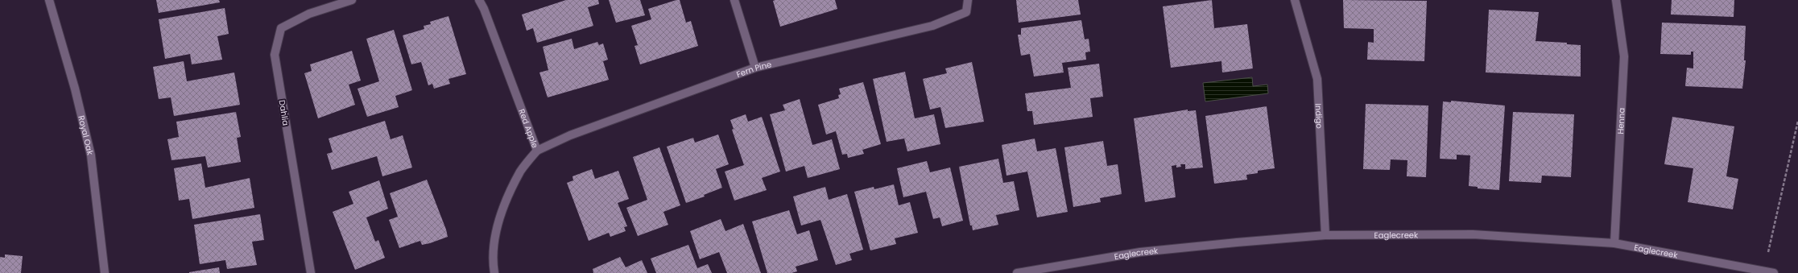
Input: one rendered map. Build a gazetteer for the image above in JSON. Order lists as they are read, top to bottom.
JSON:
{
  "streets": {
    "street": [
      "Fern Pine",
      "Dahlia",
      "Indigo",
      "Henna",
      "Red Apple",
      "Royal Oak",
      "Eaglecreek"
    ]
  },
  "crossings": [
    ["Fern Pine", "Red Apple"],
    ["Indigo", "Eaglecreek"],
    ["Henna", "Eaglecreek"]
  ]
}
